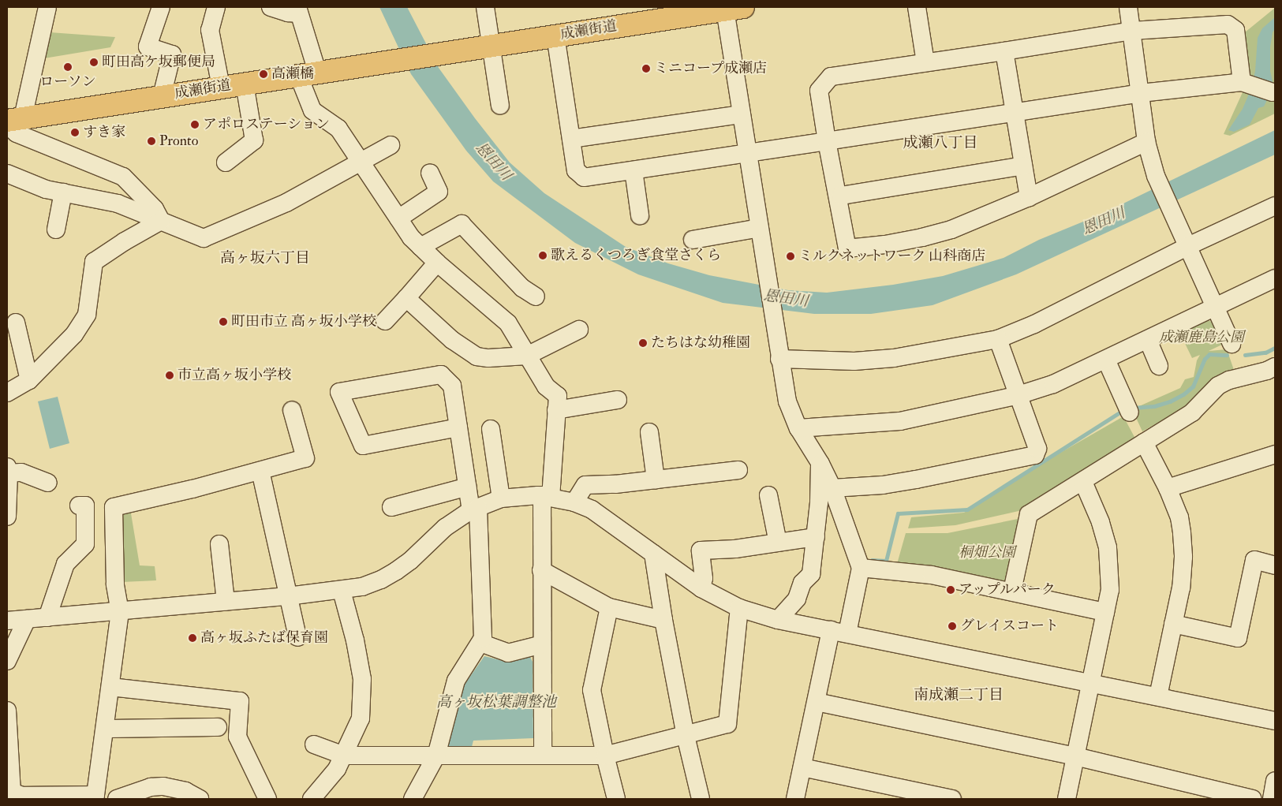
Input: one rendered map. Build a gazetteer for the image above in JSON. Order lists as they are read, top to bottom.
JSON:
{
  "streets": {
    "main road": ["成瀬街道"]
  },
  "districts": ["成瀬八丁目", "高ヶ坂六丁目", "南成瀬二丁目"],
  "water": ["恩田川", "高ヶ坂松葉調整池"],
  "parks": ["成瀬鹿島公園", "桐畑公園"],
  "places": [
    "町田高ケ坂郵便局",
    "ローソン",
    "ミニコープ成瀬店",
    "高瀬橋",
    "アポロステーション",
    "すき家",
    "Pronto",
    "歌えるくつろぎ食堂さくら",
    "ミルクネットワーク 山科商店",
    "町田市立 高ヶ坂小学校",
    "たちはな幼稚園",
    "市立高ヶ坂小学校",
    "アップルパーク",
    "グレイスコート",
    "高ヶ坂ふたば保育園"
  ]
}
